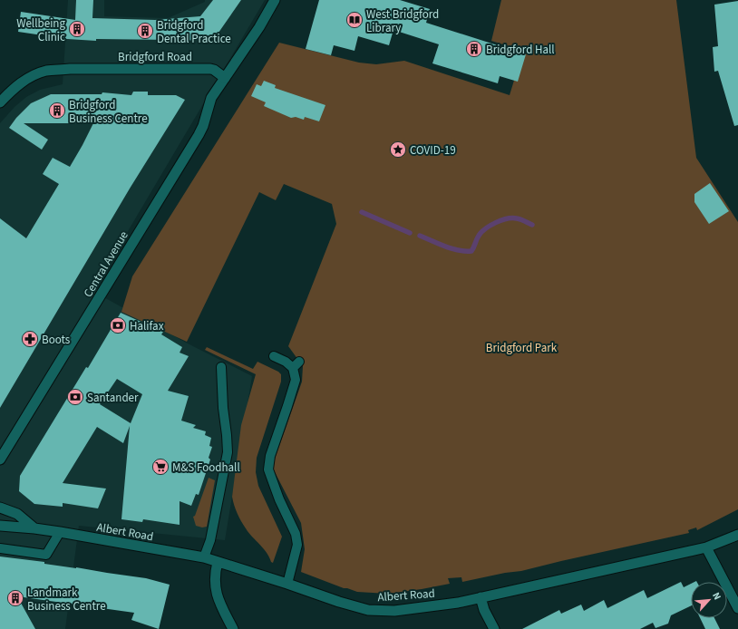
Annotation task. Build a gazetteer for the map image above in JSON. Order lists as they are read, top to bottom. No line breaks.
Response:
{"streets":{"street":["Bridgford Road","Central Avenue","Albert Road"]},"crossings":[["Bridgford Road","Central Avenue"]],"parks":["Bridgford Park"],"places":{"library":["West Bridgford Library"],"building":["Wellbeing Clinic","Bridgford Dental Practice","Bridgford Hall","Bridgford Business Centre","Landmark Business Centre"],"place":["COVID-19"],"bank":["Halifax","Santander"],"pharmacy":["Boots"],"supermarket":["M&S Foodhall"]},"north":"top right"}
